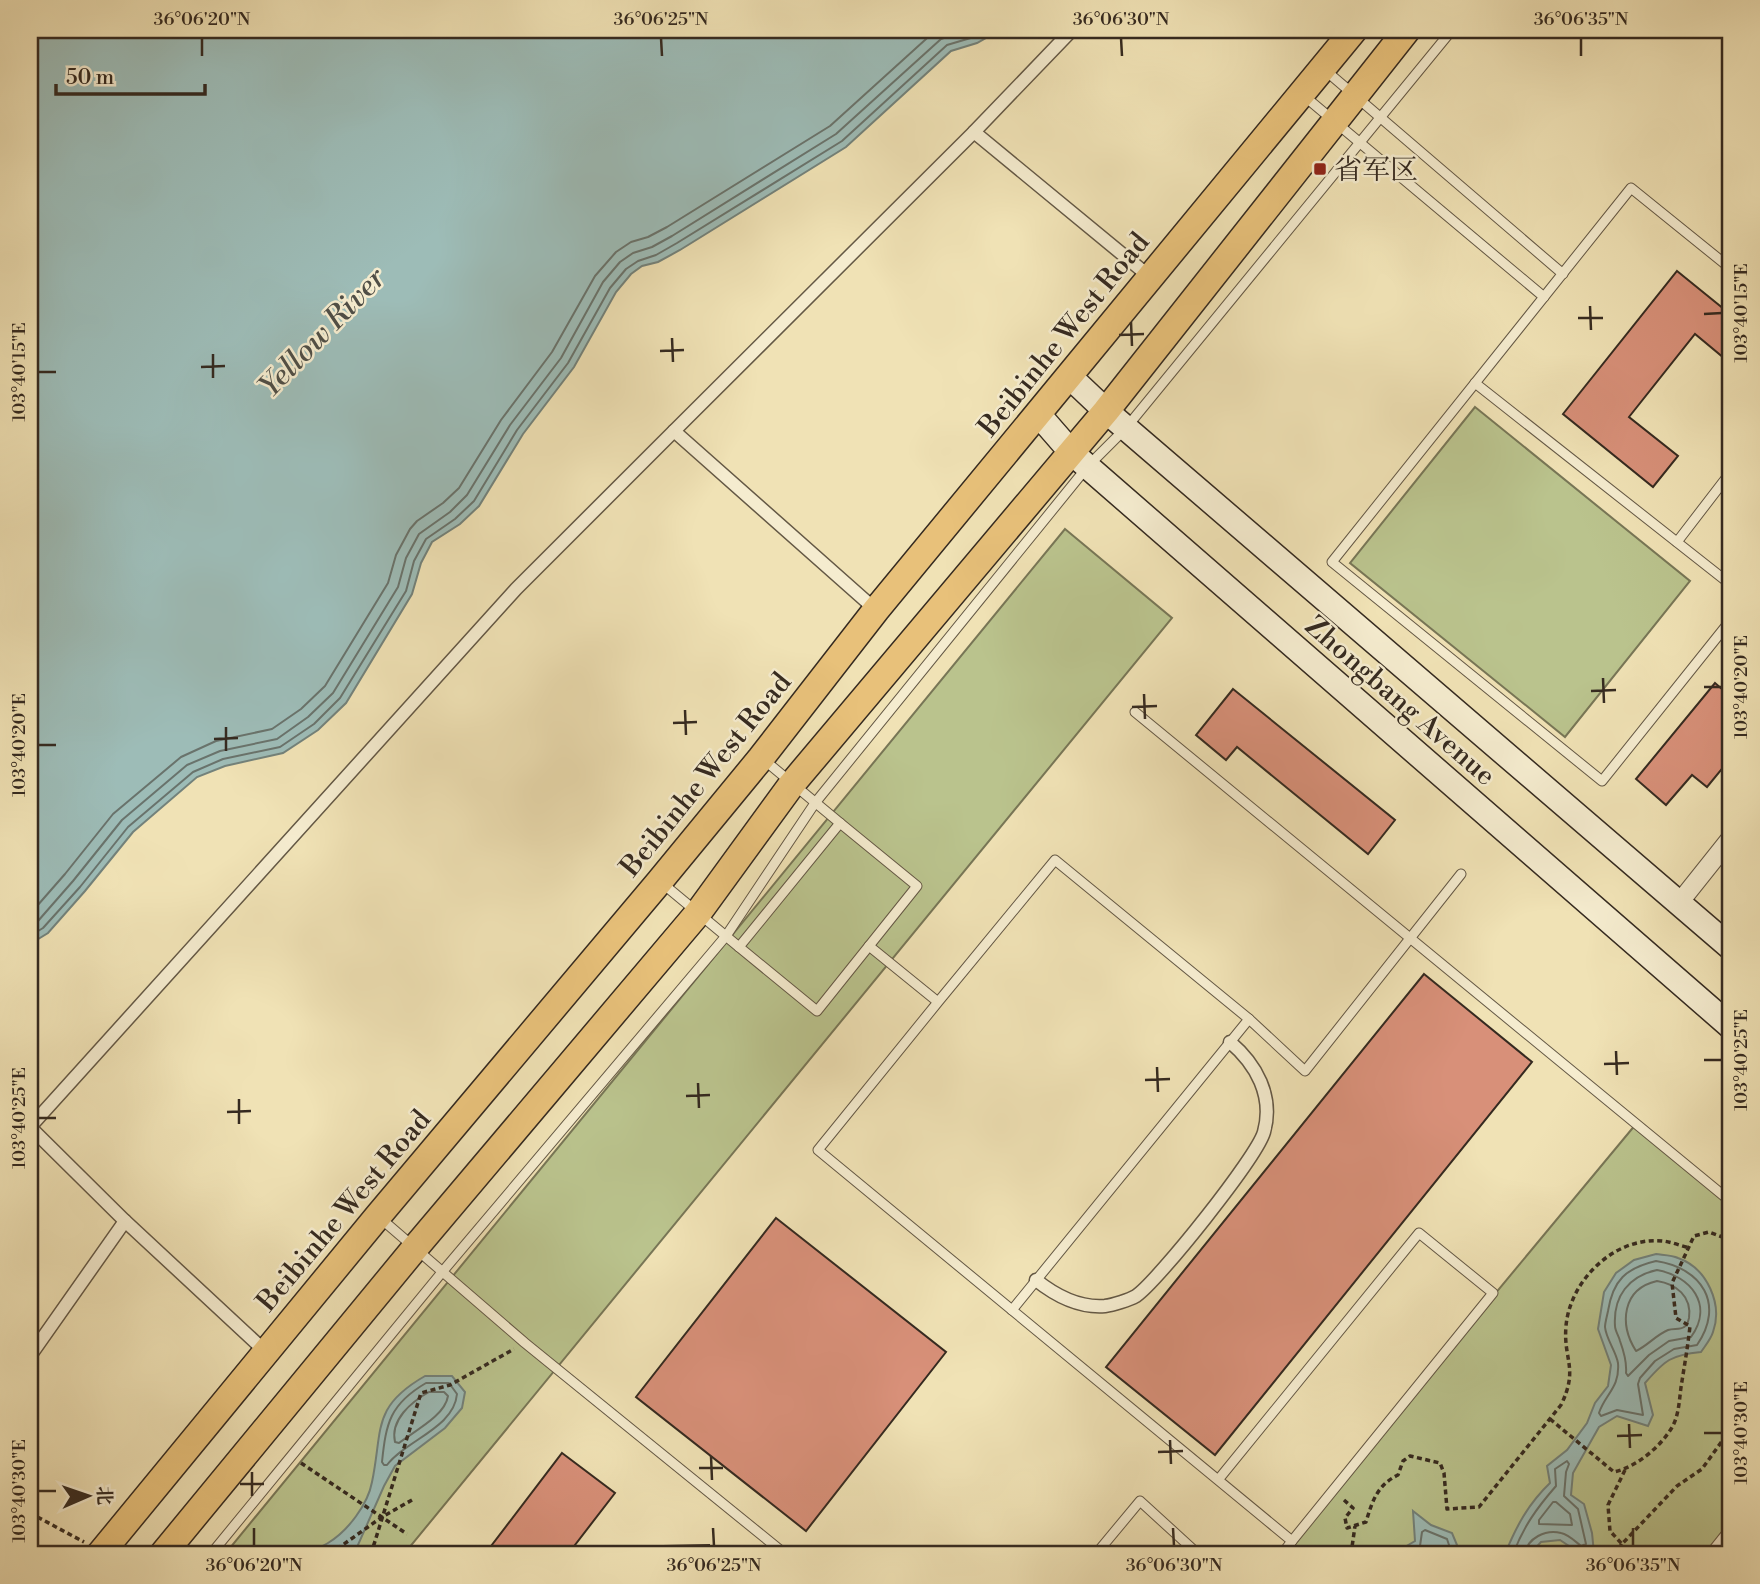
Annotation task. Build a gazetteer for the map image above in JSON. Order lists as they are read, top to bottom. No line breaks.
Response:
{"streets":{"main road":["Beibinhe West Road","Zhongbang Avenue"]},"crossings":[["Beibinhe West Road","Zhongbang Avenue"]],"water":["Yellow River"],"places":{"transit":["省军区"]},"scale_bar":"50 m","north":"right","coordinates":["36°06'20\"N","36°06'25\"N","36°06'30\"N","36°06'35\"N","103°40'15\"E","103°40'20\"E","103°40'25\"E","103°40'30\"E"]}
